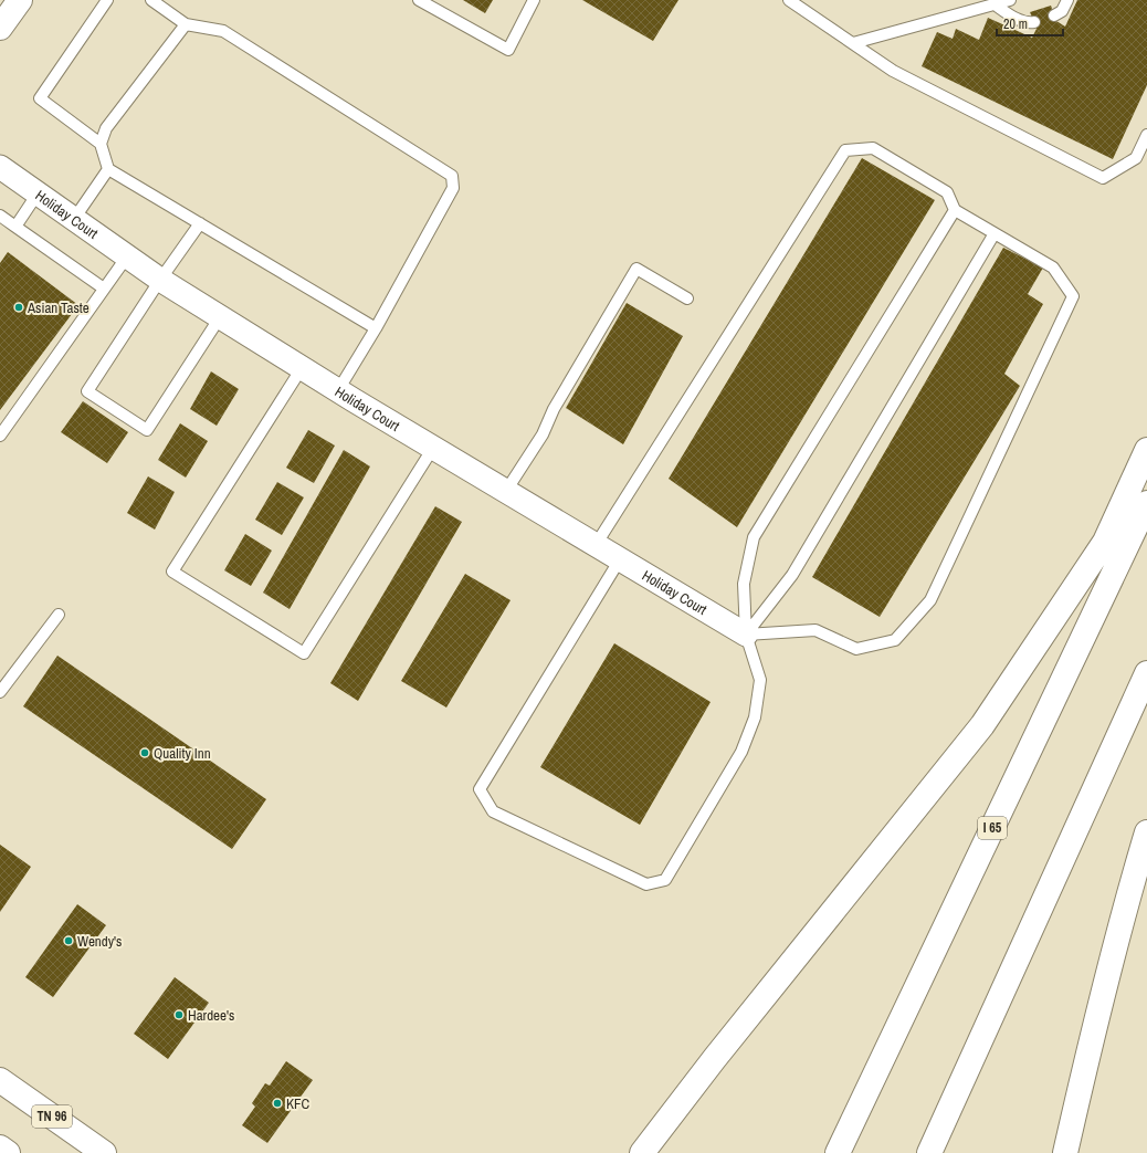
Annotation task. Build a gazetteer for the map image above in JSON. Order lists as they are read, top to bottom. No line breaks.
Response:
{"streets":{"main road":["I 65","TN 96"],"street":["Holiday Court"]},"places":["Asian Taste","Quality Inn","Wendy's","Hardee's","KFC"],"scale_bar":"20 m"}
